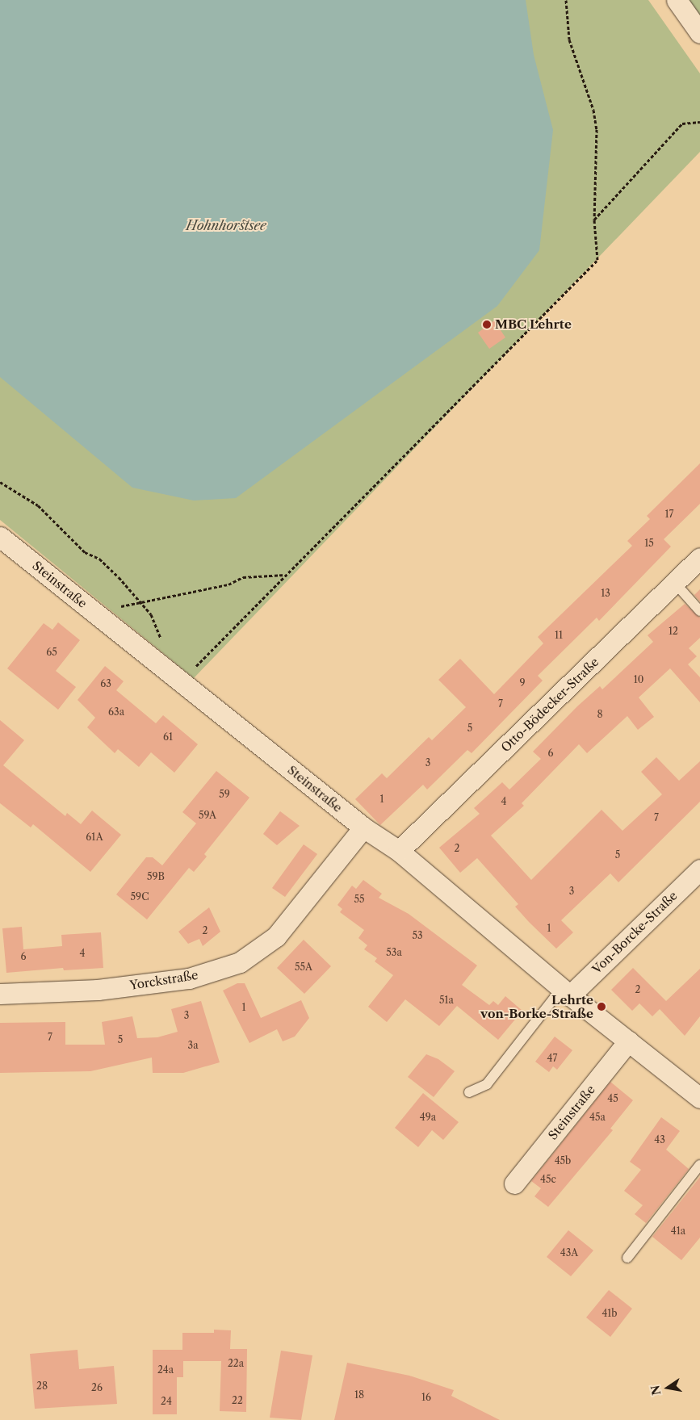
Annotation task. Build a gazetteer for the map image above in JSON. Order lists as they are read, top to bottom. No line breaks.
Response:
{"streets":{"street":["Steinstraße","Otto-Bödecker-Straße","Von-Borcke-Straße","Yorckstraße"]},"crossings":[["Steinstraße","Otto-Bödecker-Straße"],["Steinstraße","Von-Borcke-Straße"],["Steinstraße","Yorckstraße"]],"water":["Hohnhorstsee"],"places":["MBC Lehrte","Lehrte von-Borke-Straße"],"house_numbers":["17","15","13","12","11","65","10","9","63","7","63a","8","5","61","6","3","59","1","4","59A","7","61A","2","5","59B","3","59C","55","1","2","53","53a","4","6","55A","2","51a","1","3","7","5","3a","47","45","49a","45a","43","45b","45c","41a","43A","41b","22a","24a","28","26","18","16","22","24"],"north":"left"}
